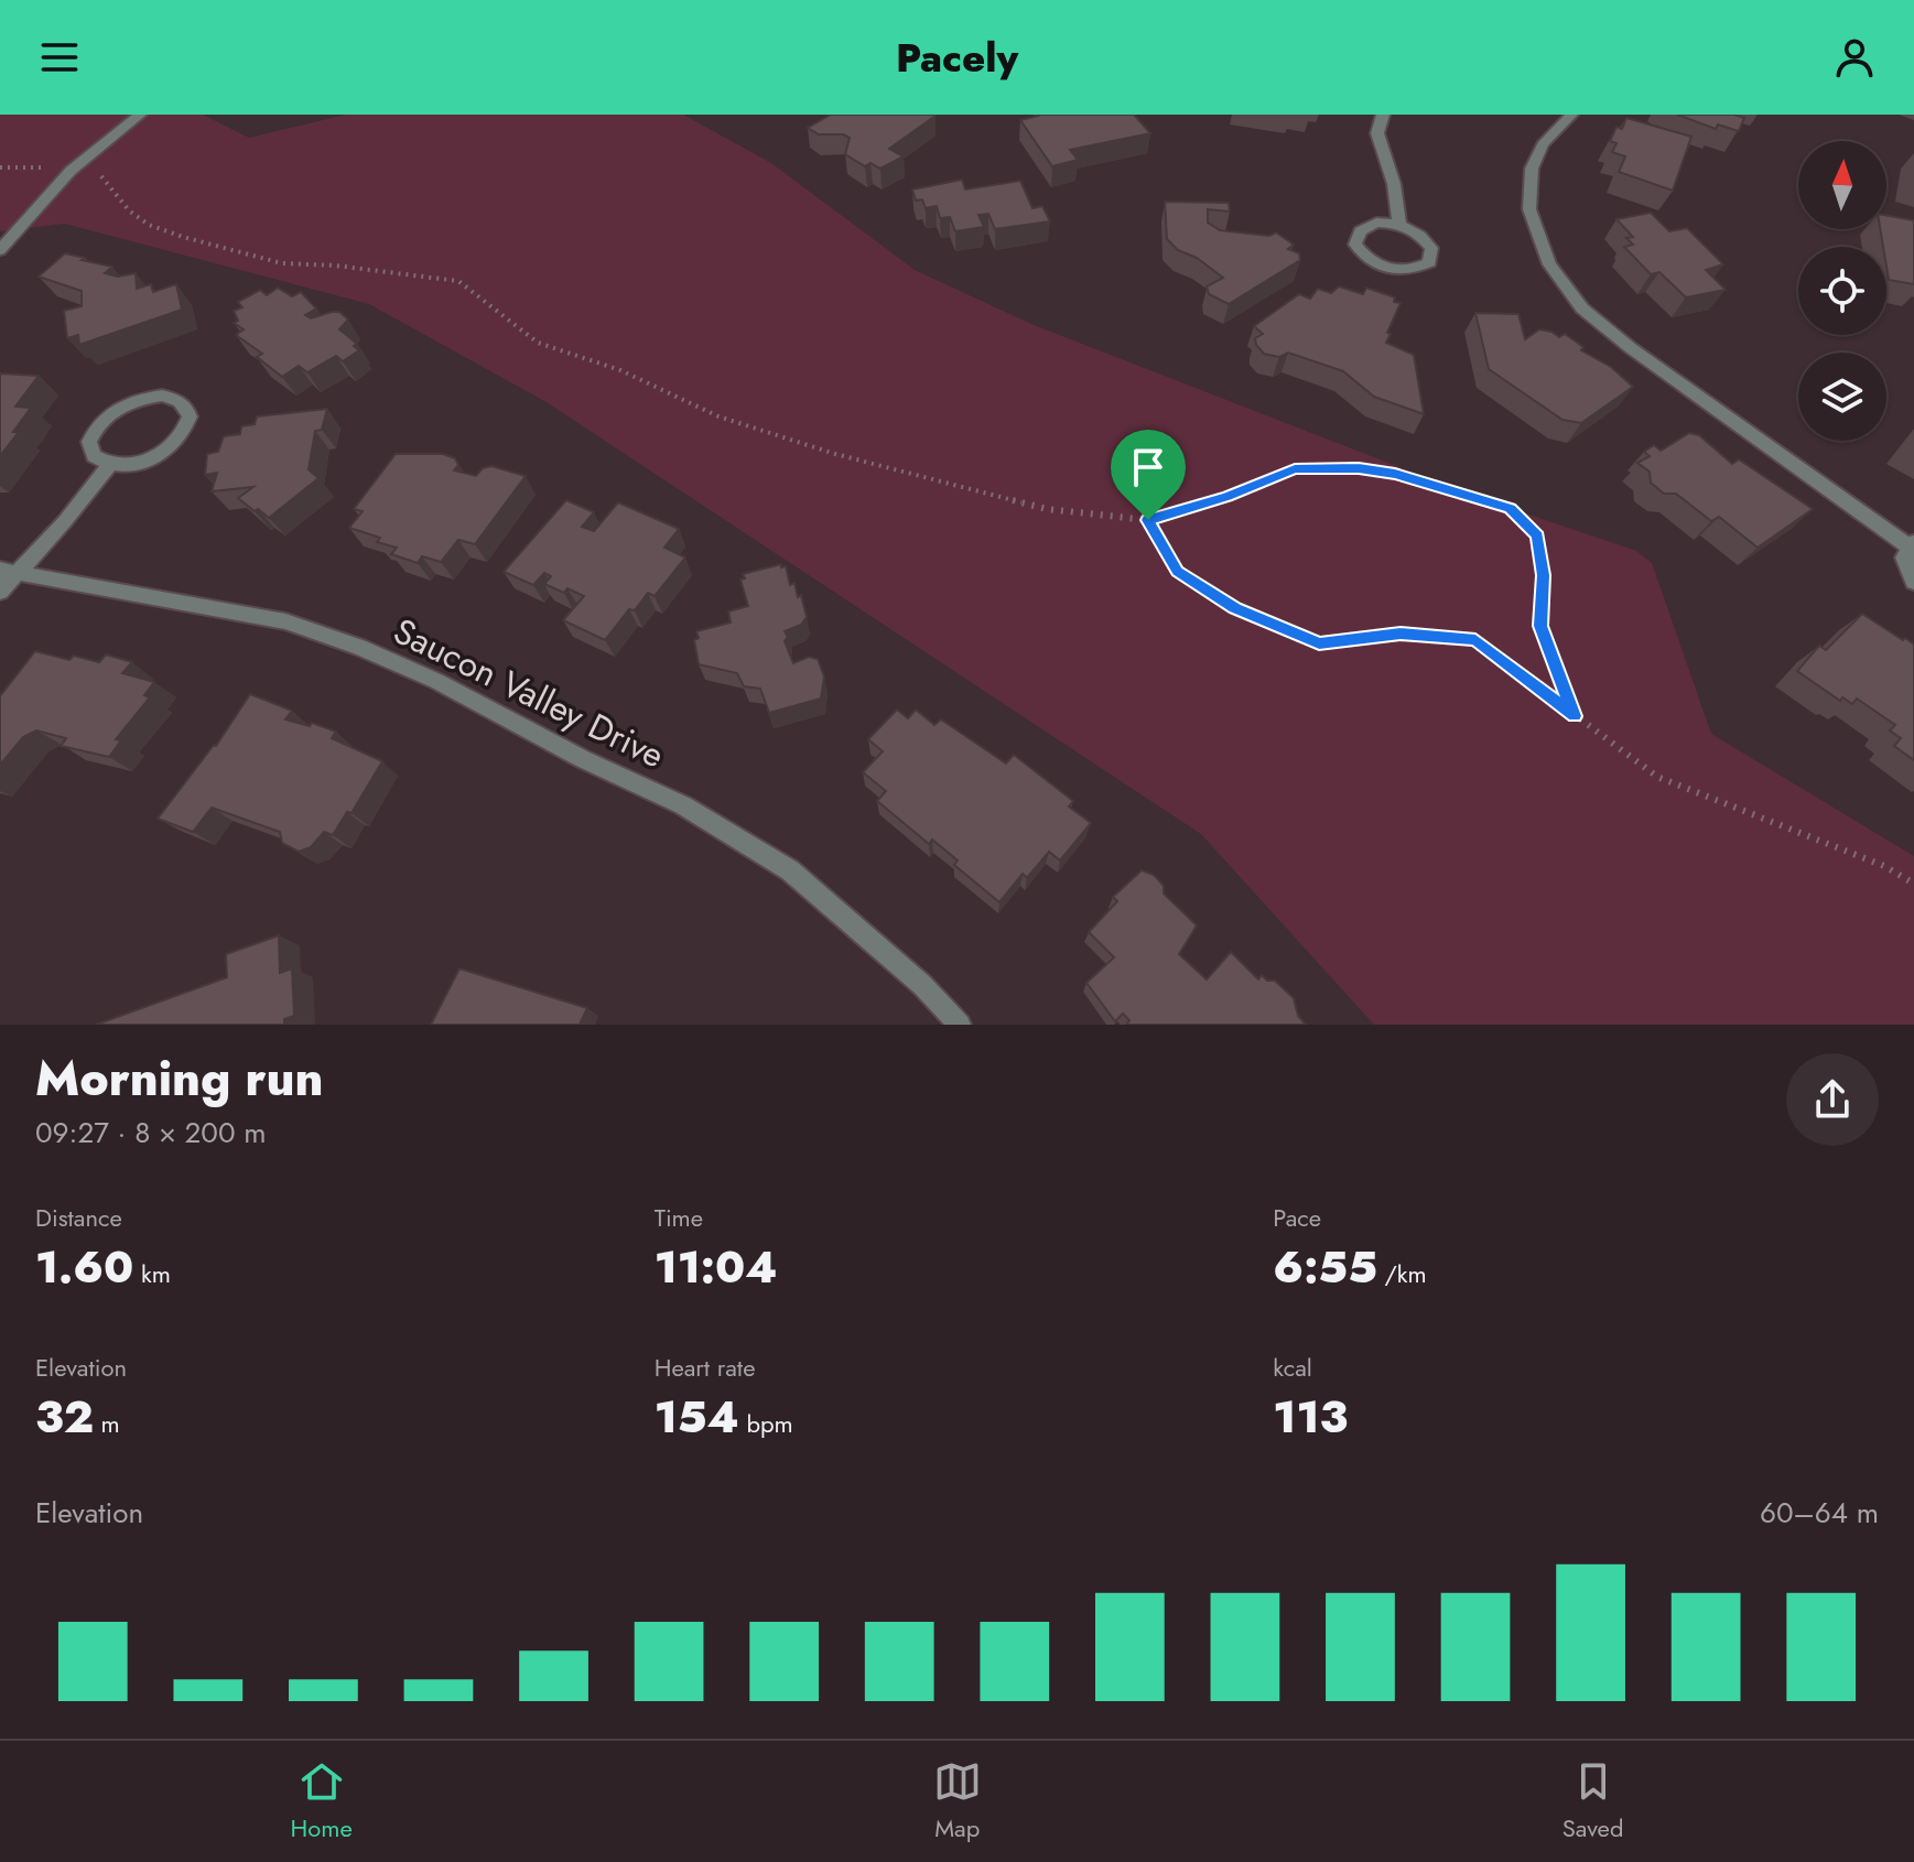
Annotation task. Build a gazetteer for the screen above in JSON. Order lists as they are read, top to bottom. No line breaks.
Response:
{"streets":{"street":["Saucon Valley Drive"]},"north":"top","page":{"header":"Pacely","heading":["Morning run","09:27 · 8 × 200 m"],"stats":[["Distance","1.60 km"],["Time","11:04"],["Pace","6:55 /km"],["Elevation","32 m"],["Heart rate","154 bpm"],["kcal","113"]],"chart":["Elevation","60–64 m"],"tabs":["Home","Map","Saved"]}}
